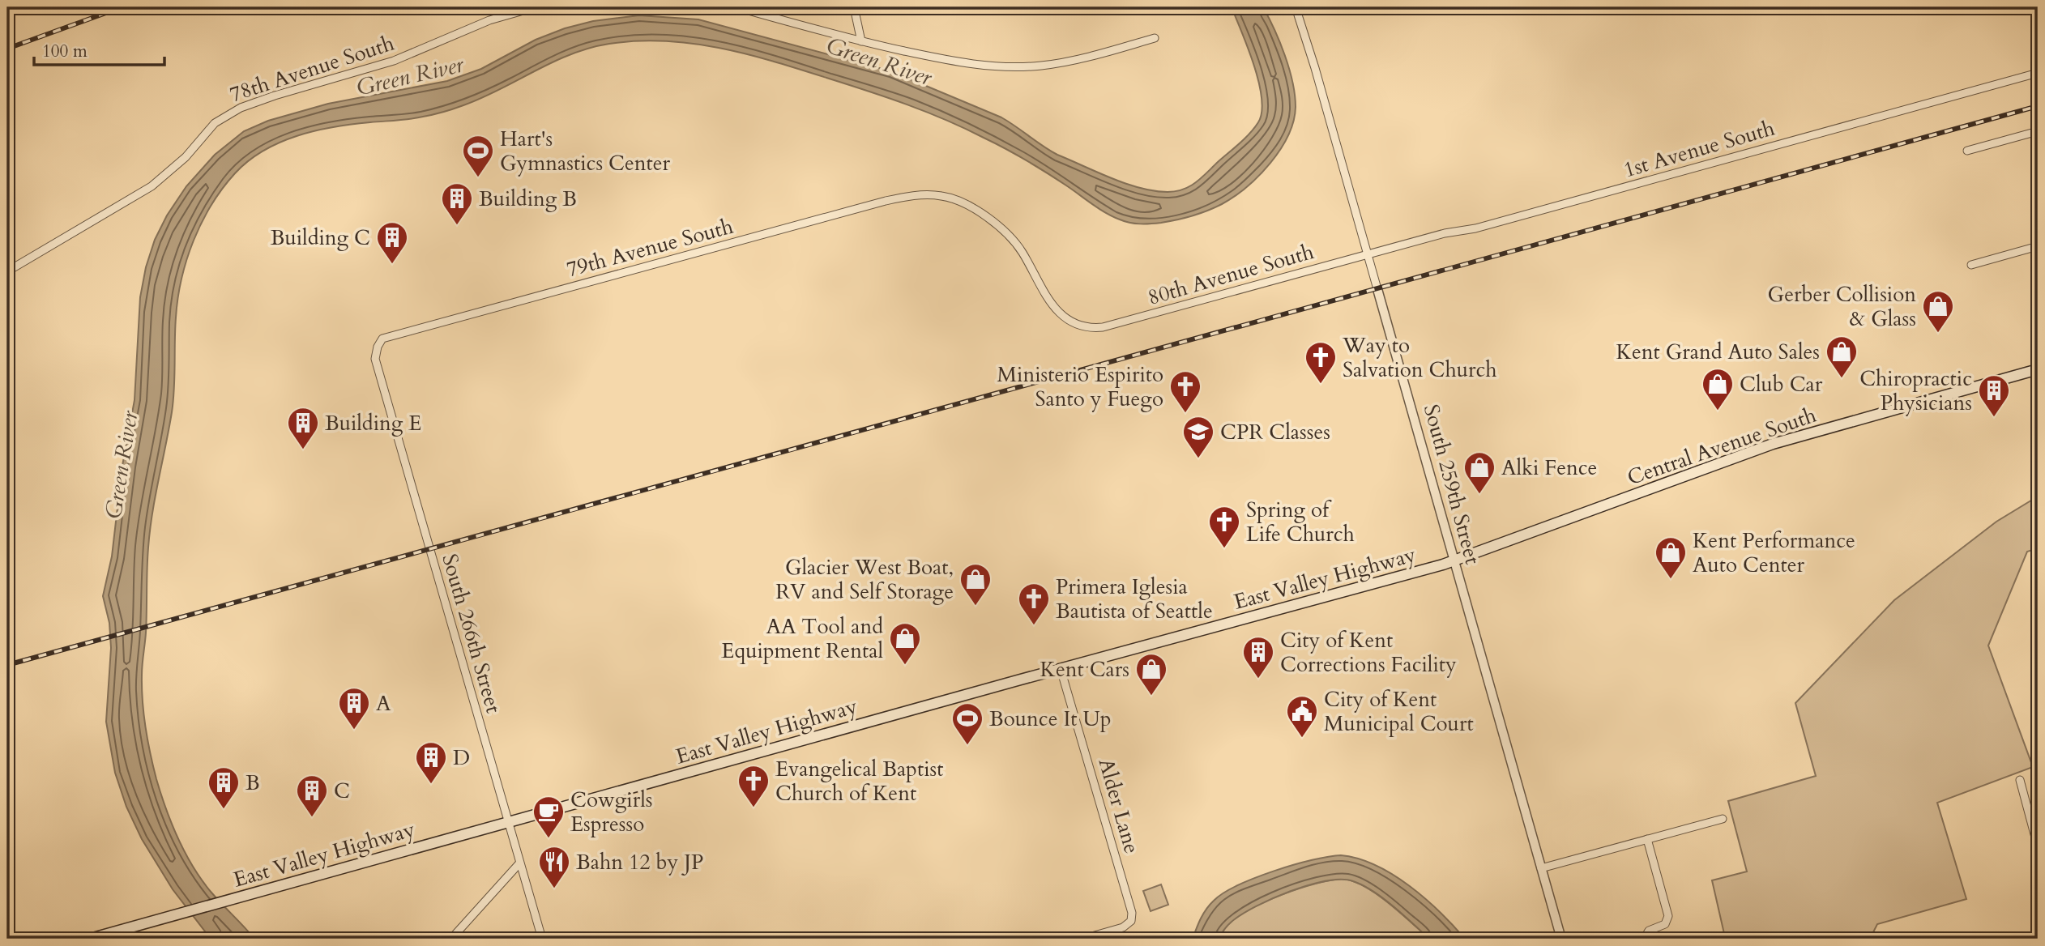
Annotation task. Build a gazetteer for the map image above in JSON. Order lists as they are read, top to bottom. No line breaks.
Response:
{"streets":{"main road":["Central Avenue South","East Valley Highway"],"street":["78th Avenue South","1st Avenue South","79th Avenue South","80th Avenue South","South 259th Street","South 266th Street","Alder Lane"]},"crossings":[["1st Avenue South","80th Avenue South"],["1st Avenue South","South 259th Street"],["79th Avenue South","80th Avenue South"],["79th Avenue South","South 266th Street"],["80th Avenue South","South 259th Street"],["Central Avenue South","South 259th Street"],["Central Avenue South","East Valley Highway"],["South 259th Street","East Valley Highway"],["East Valley Highway","South 266th Street"],["East Valley Highway","Alder Lane"]],"water":["Green River"],"places":{"sports":["Hart's Gymnastics Center","Bounce It Up"],"building":["Building B","Building C","Chiropractic Physicians","Building E","City of Kent Corrections Facility","A","D","B","C"],"shop":["Gerber Collision & Glass","Kent Grand Auto Sales","Club Car","Alki Fence","Kent Performance Auto Center","Glacier West Boat, RV and Self Storage","AA Tool and Equipment Rental","Kent Cars"],"church":["Way to Salvation Church","Ministerio Espirito Santo y Fuego","Spring of Life Church","Primera Iglesia Bautista of Seattle","Evangelical Baptist Church of Kent"],"school or university":["CPR Classes"],"public building":["City of Kent Municipal Court"],"cafe":["Cowgirls Espresso"],"restaurant":["Bahn 12 by JP"]},"scale_bar":"100 m"}
